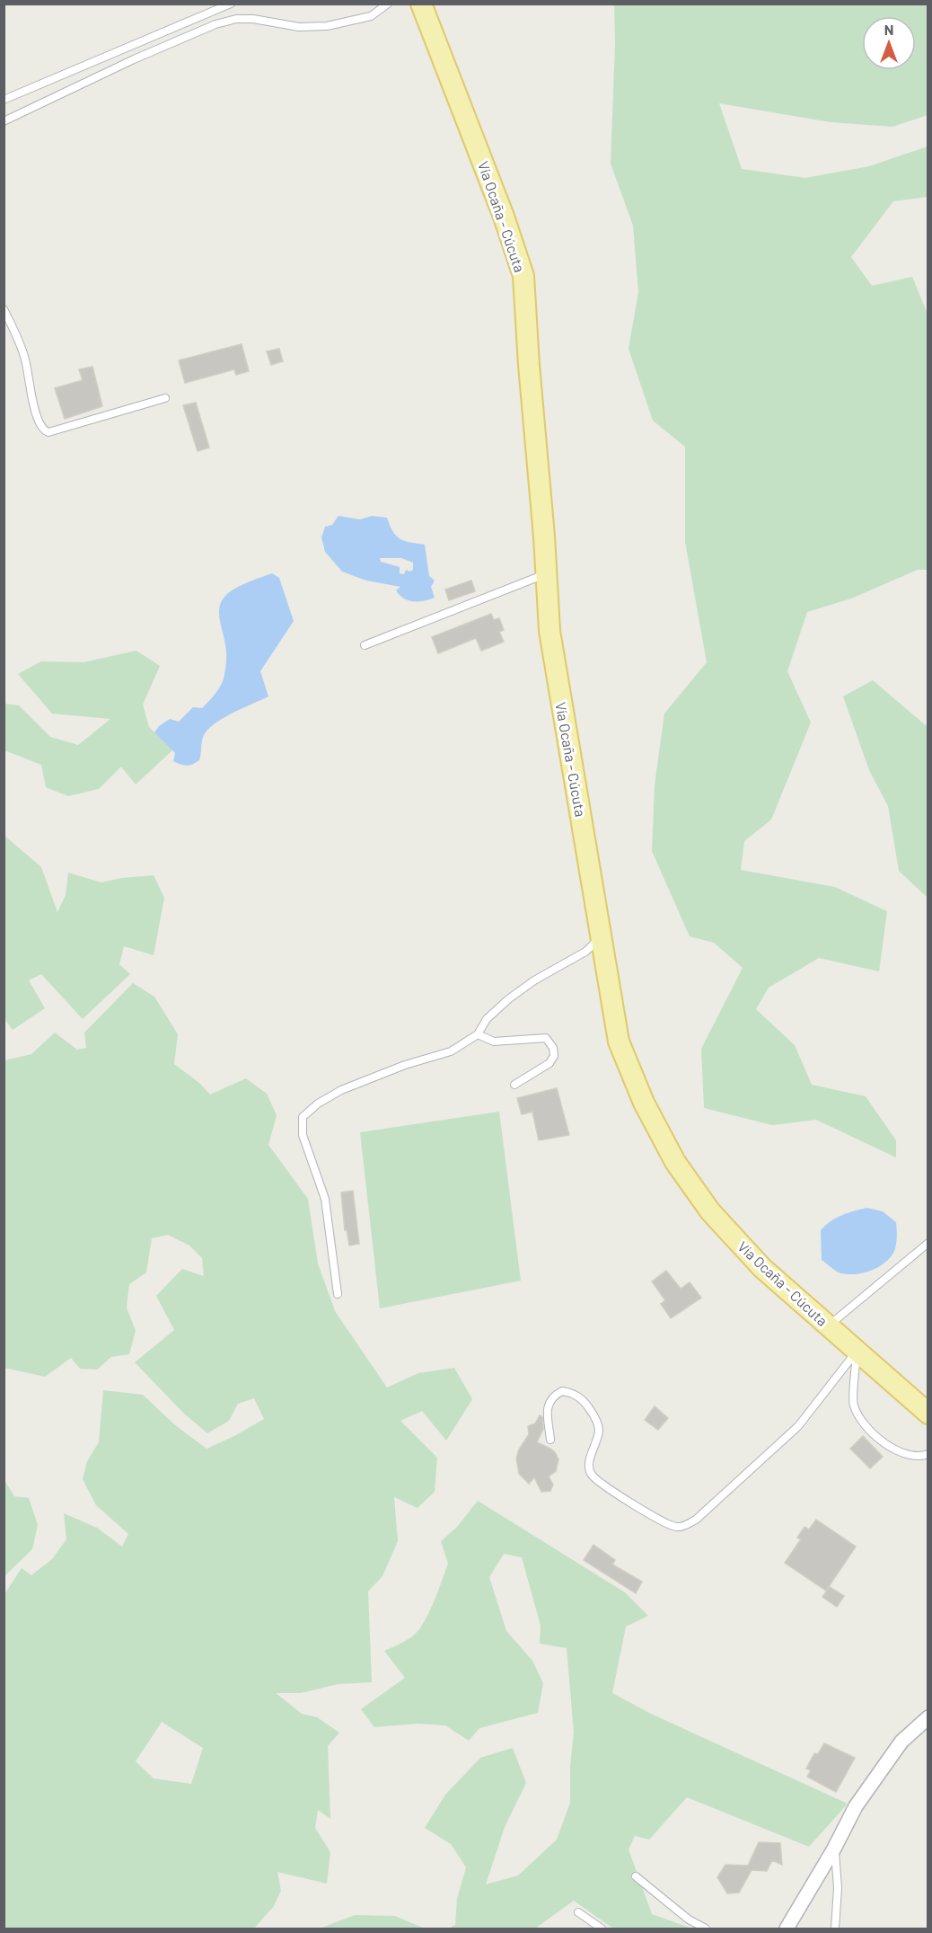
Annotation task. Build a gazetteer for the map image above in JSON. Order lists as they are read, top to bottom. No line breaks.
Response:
{"streets":{"main road":["Vía Ocaña - Cúcuta"]},"north":"top"}
